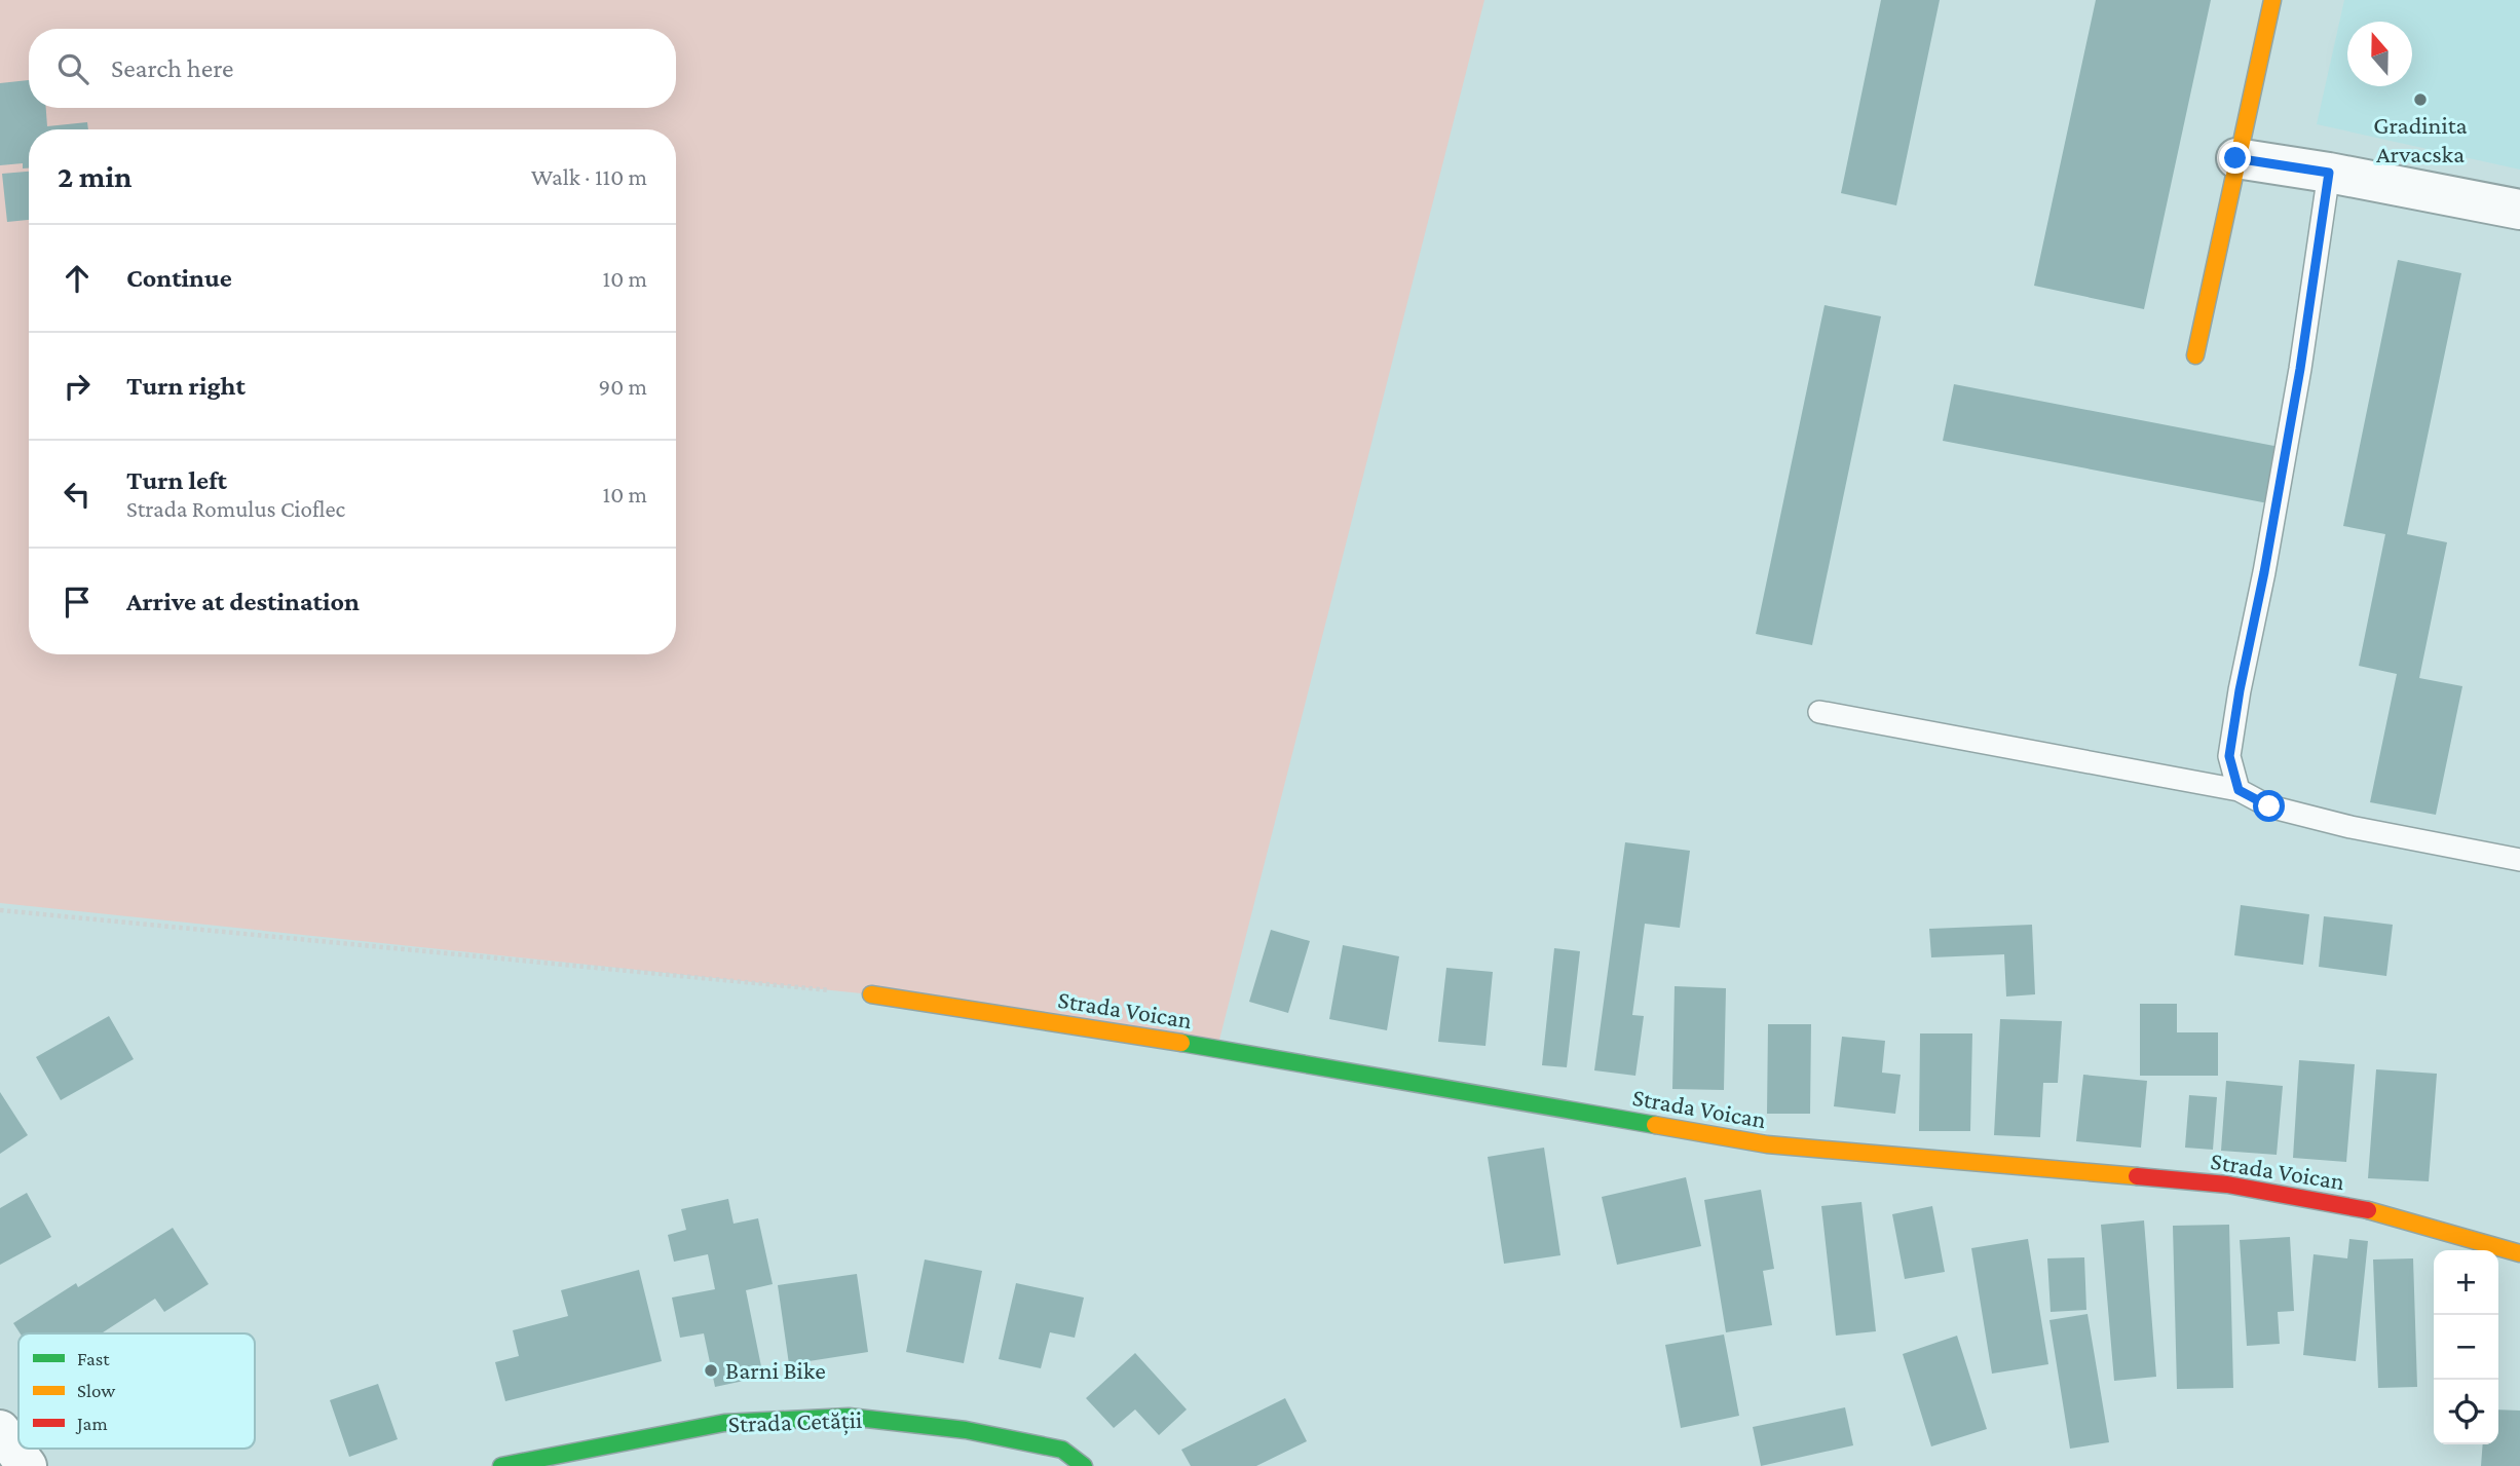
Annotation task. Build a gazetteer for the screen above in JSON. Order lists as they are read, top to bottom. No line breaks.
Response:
{"streets":{"street":["Strada Voican","Strada Cetății"]},"places":["Gradinita Arvacska","Barni Bike"],"legend":["Fast","Slow","Jam"],"north":"top","page":{"search":"Search here","heading":["2 min","Walk · 110 m"],"list":[["Continue","10 m"],["Turn right","90 m"],["Turn left","Strada Romulus Cioflec","10 m"],"Arrive at destination"],"map_buttons":["+","−"]}}
